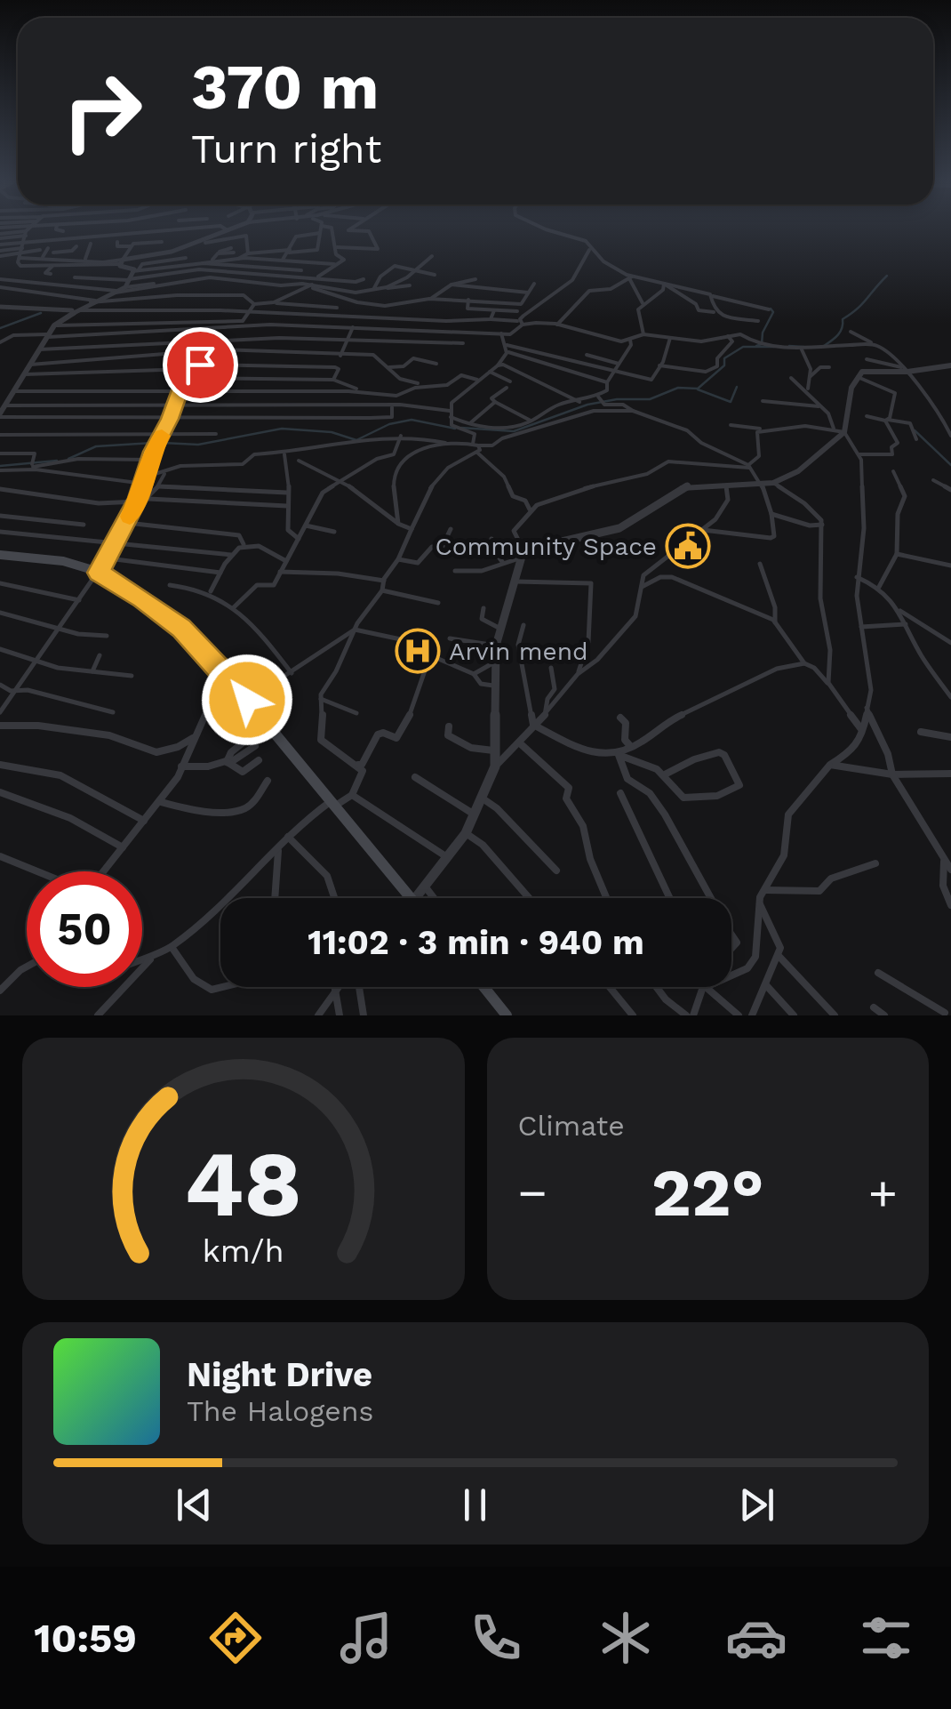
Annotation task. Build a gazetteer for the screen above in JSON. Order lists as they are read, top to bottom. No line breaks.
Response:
{"places":{"public building":["Community Space"],"hospital":["Arvin mend"]},"page":{"turn":["370 m","Turn right"],"limit":"50","trip":"11:02 · 3 min · 940 m","tile":"Climate","heat":["−","22°","+"],"song":["Night Drive","The Halogens"],"tabs":"10:59","gauge":["48","km/h"]}}
